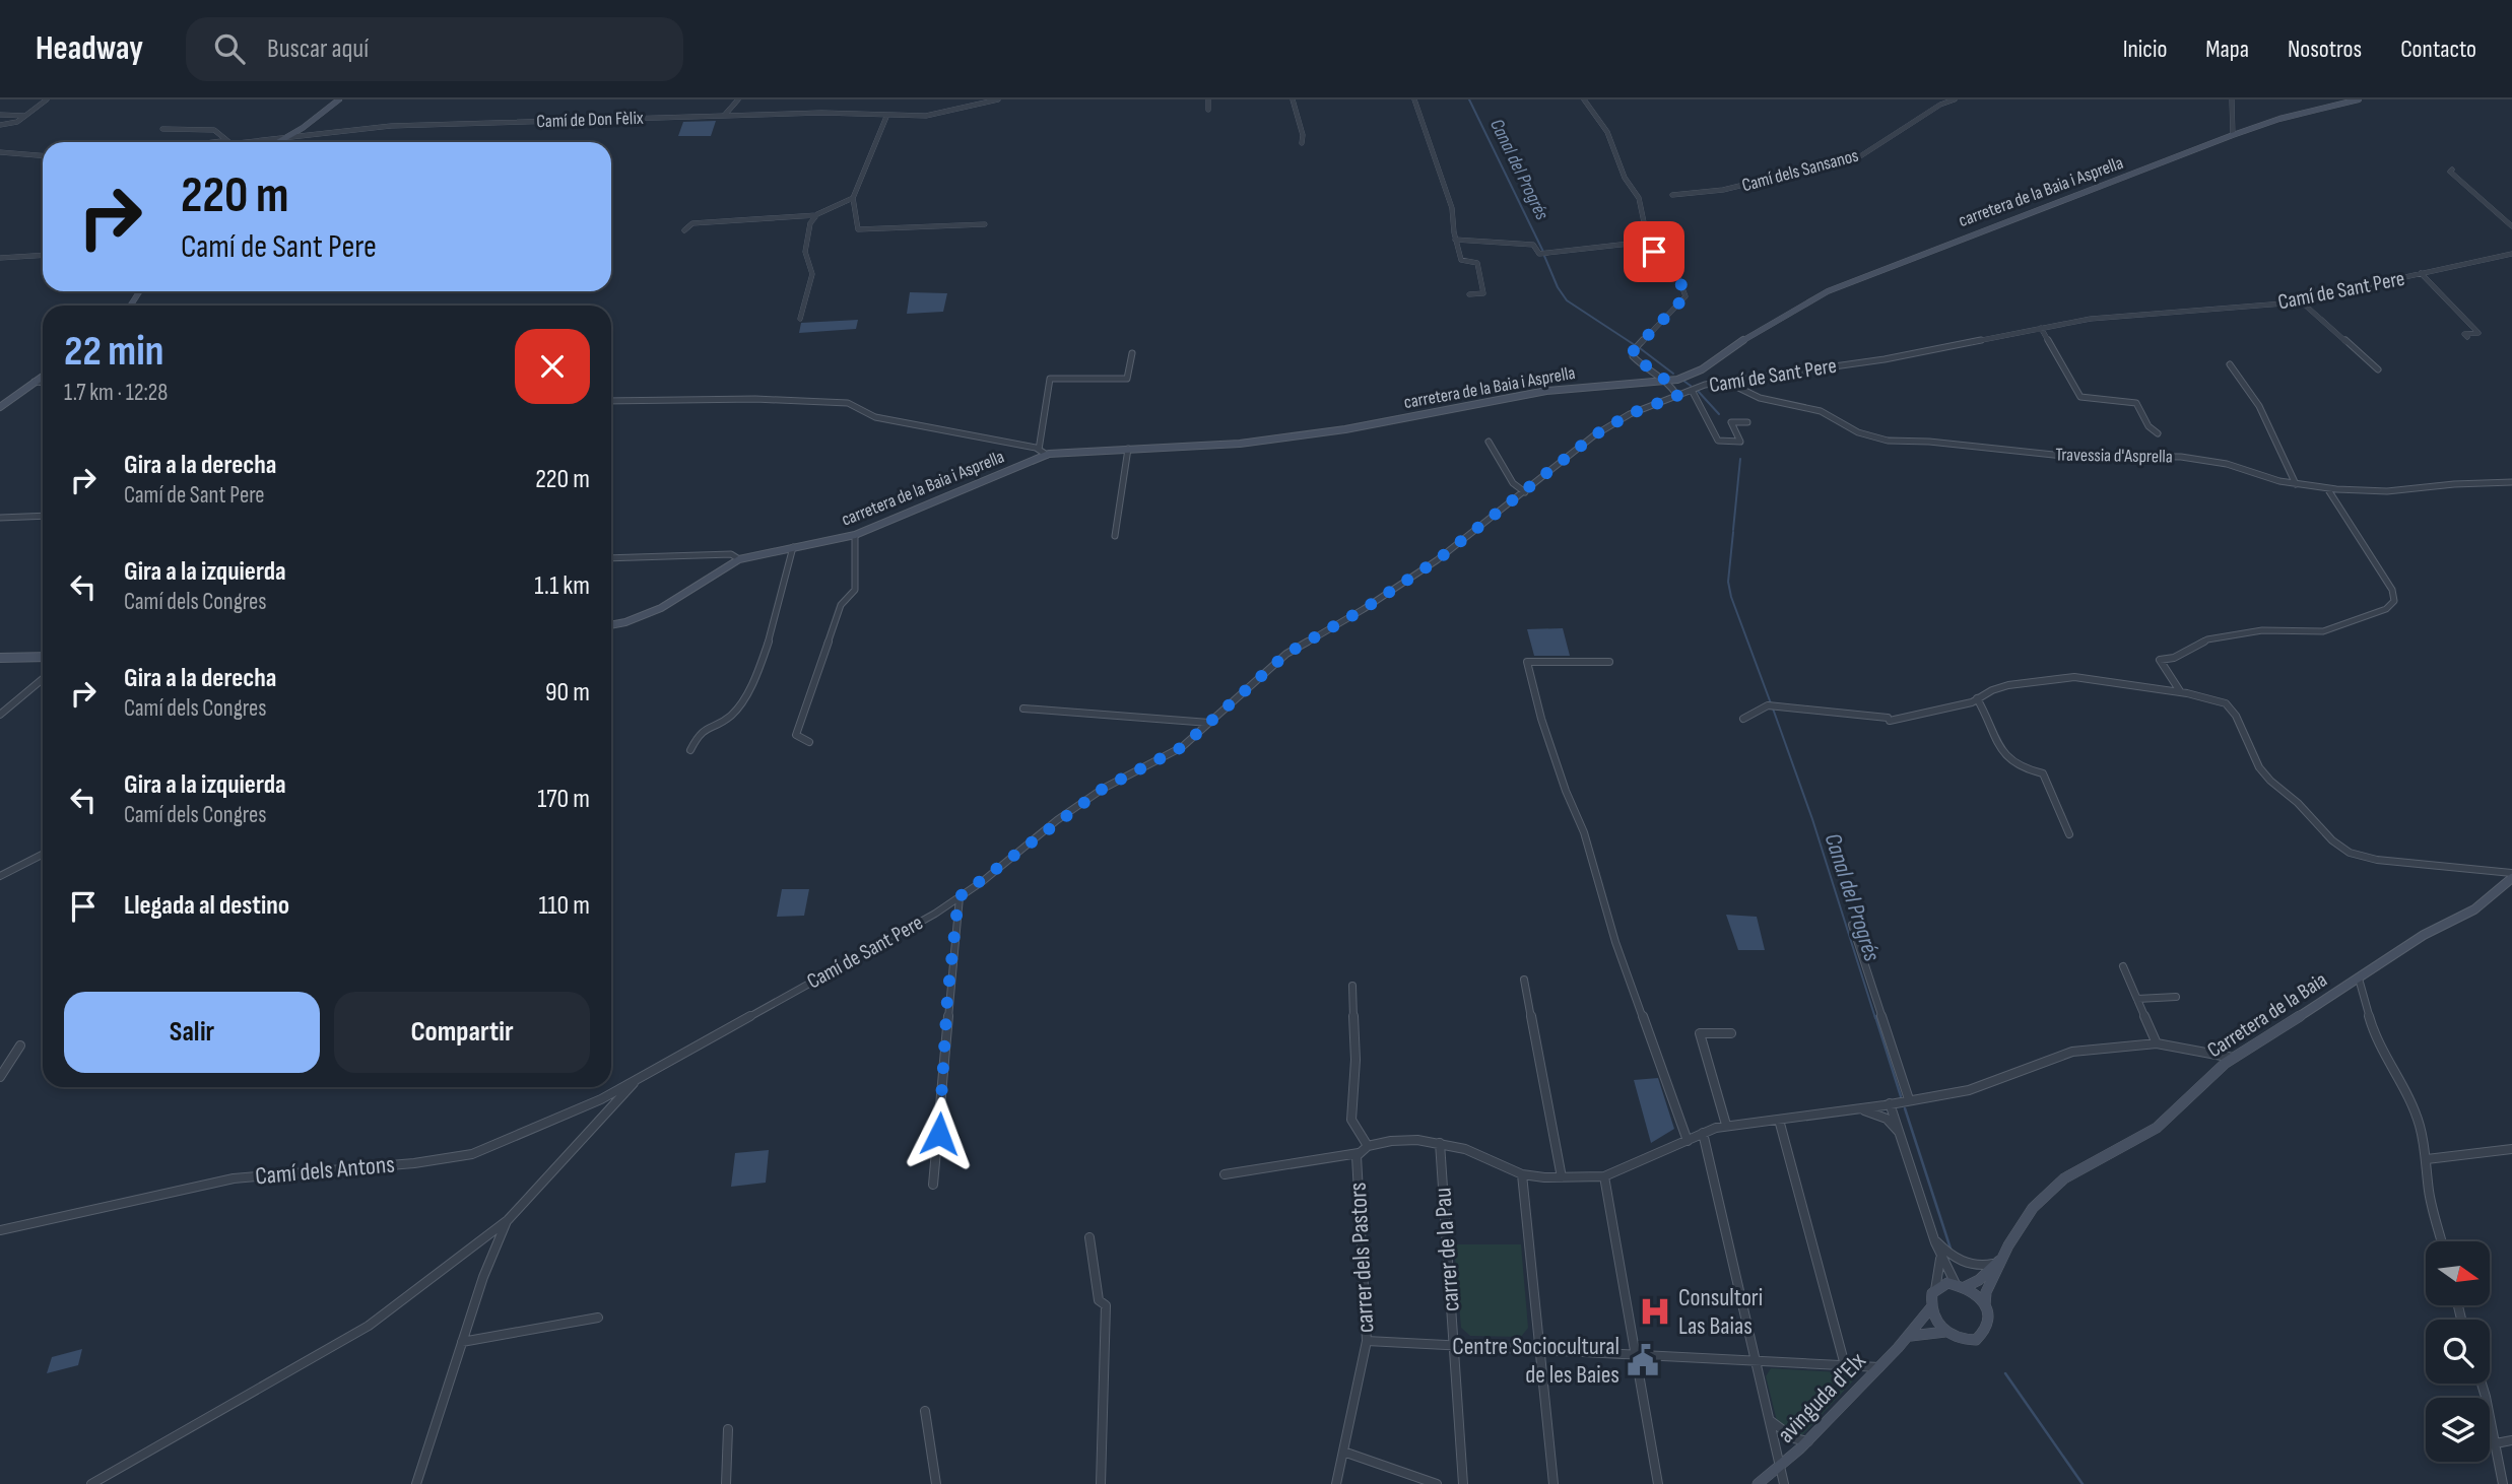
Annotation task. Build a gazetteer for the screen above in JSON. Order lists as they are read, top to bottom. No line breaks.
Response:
{"streets":{"main road":["carretera de la Baia i Asprella","Carretera de la Baia","avinguda d'Elx"],"street":["Camí de Don Fèlix","Camí dels Sansanos","Camí de Sant Pere","Travessia d'Asprella","Camí dels Antons","carrer de la Pau","carrer dels Pastors"]},"crossings":[["Camí de Sant Pere","Travessia d'Asprella"],["Camí de Sant Pere","Camí dels Antons"],["Carretera de la Baia","avinguda d'Elx"]],"water":["Canal del Progrés"],"places":{"hospital":["Consultori Las Baias"],"public building":["Centre Sociocultural de les Baies"]},"north":"right","page":{"header":"Headway","search":"Buscar aquí","nav":["Inicio","Mapa","Nosotros","Contacto"],"turn":["220 m","Camí de Sant Pere"],"heading":["22 min","1.7 km · 12:28"],"list":[{"name":"Gira a la derecha","note":"Camí de Sant Pere","value":"220 m"},{"name":"Gira a la izquierda","note":"Camí dels Congres","value":"1.1 km"},{"name":"Gira a la derecha","note":"Camí dels Congres","value":"90 m"},{"name":"Gira a la izquierda","note":"Camí dels Congres","value":"170 m"},{"name":"Llegada al destino","value":"110 m"}],"buttons":["Salir","Compartir"]}}
